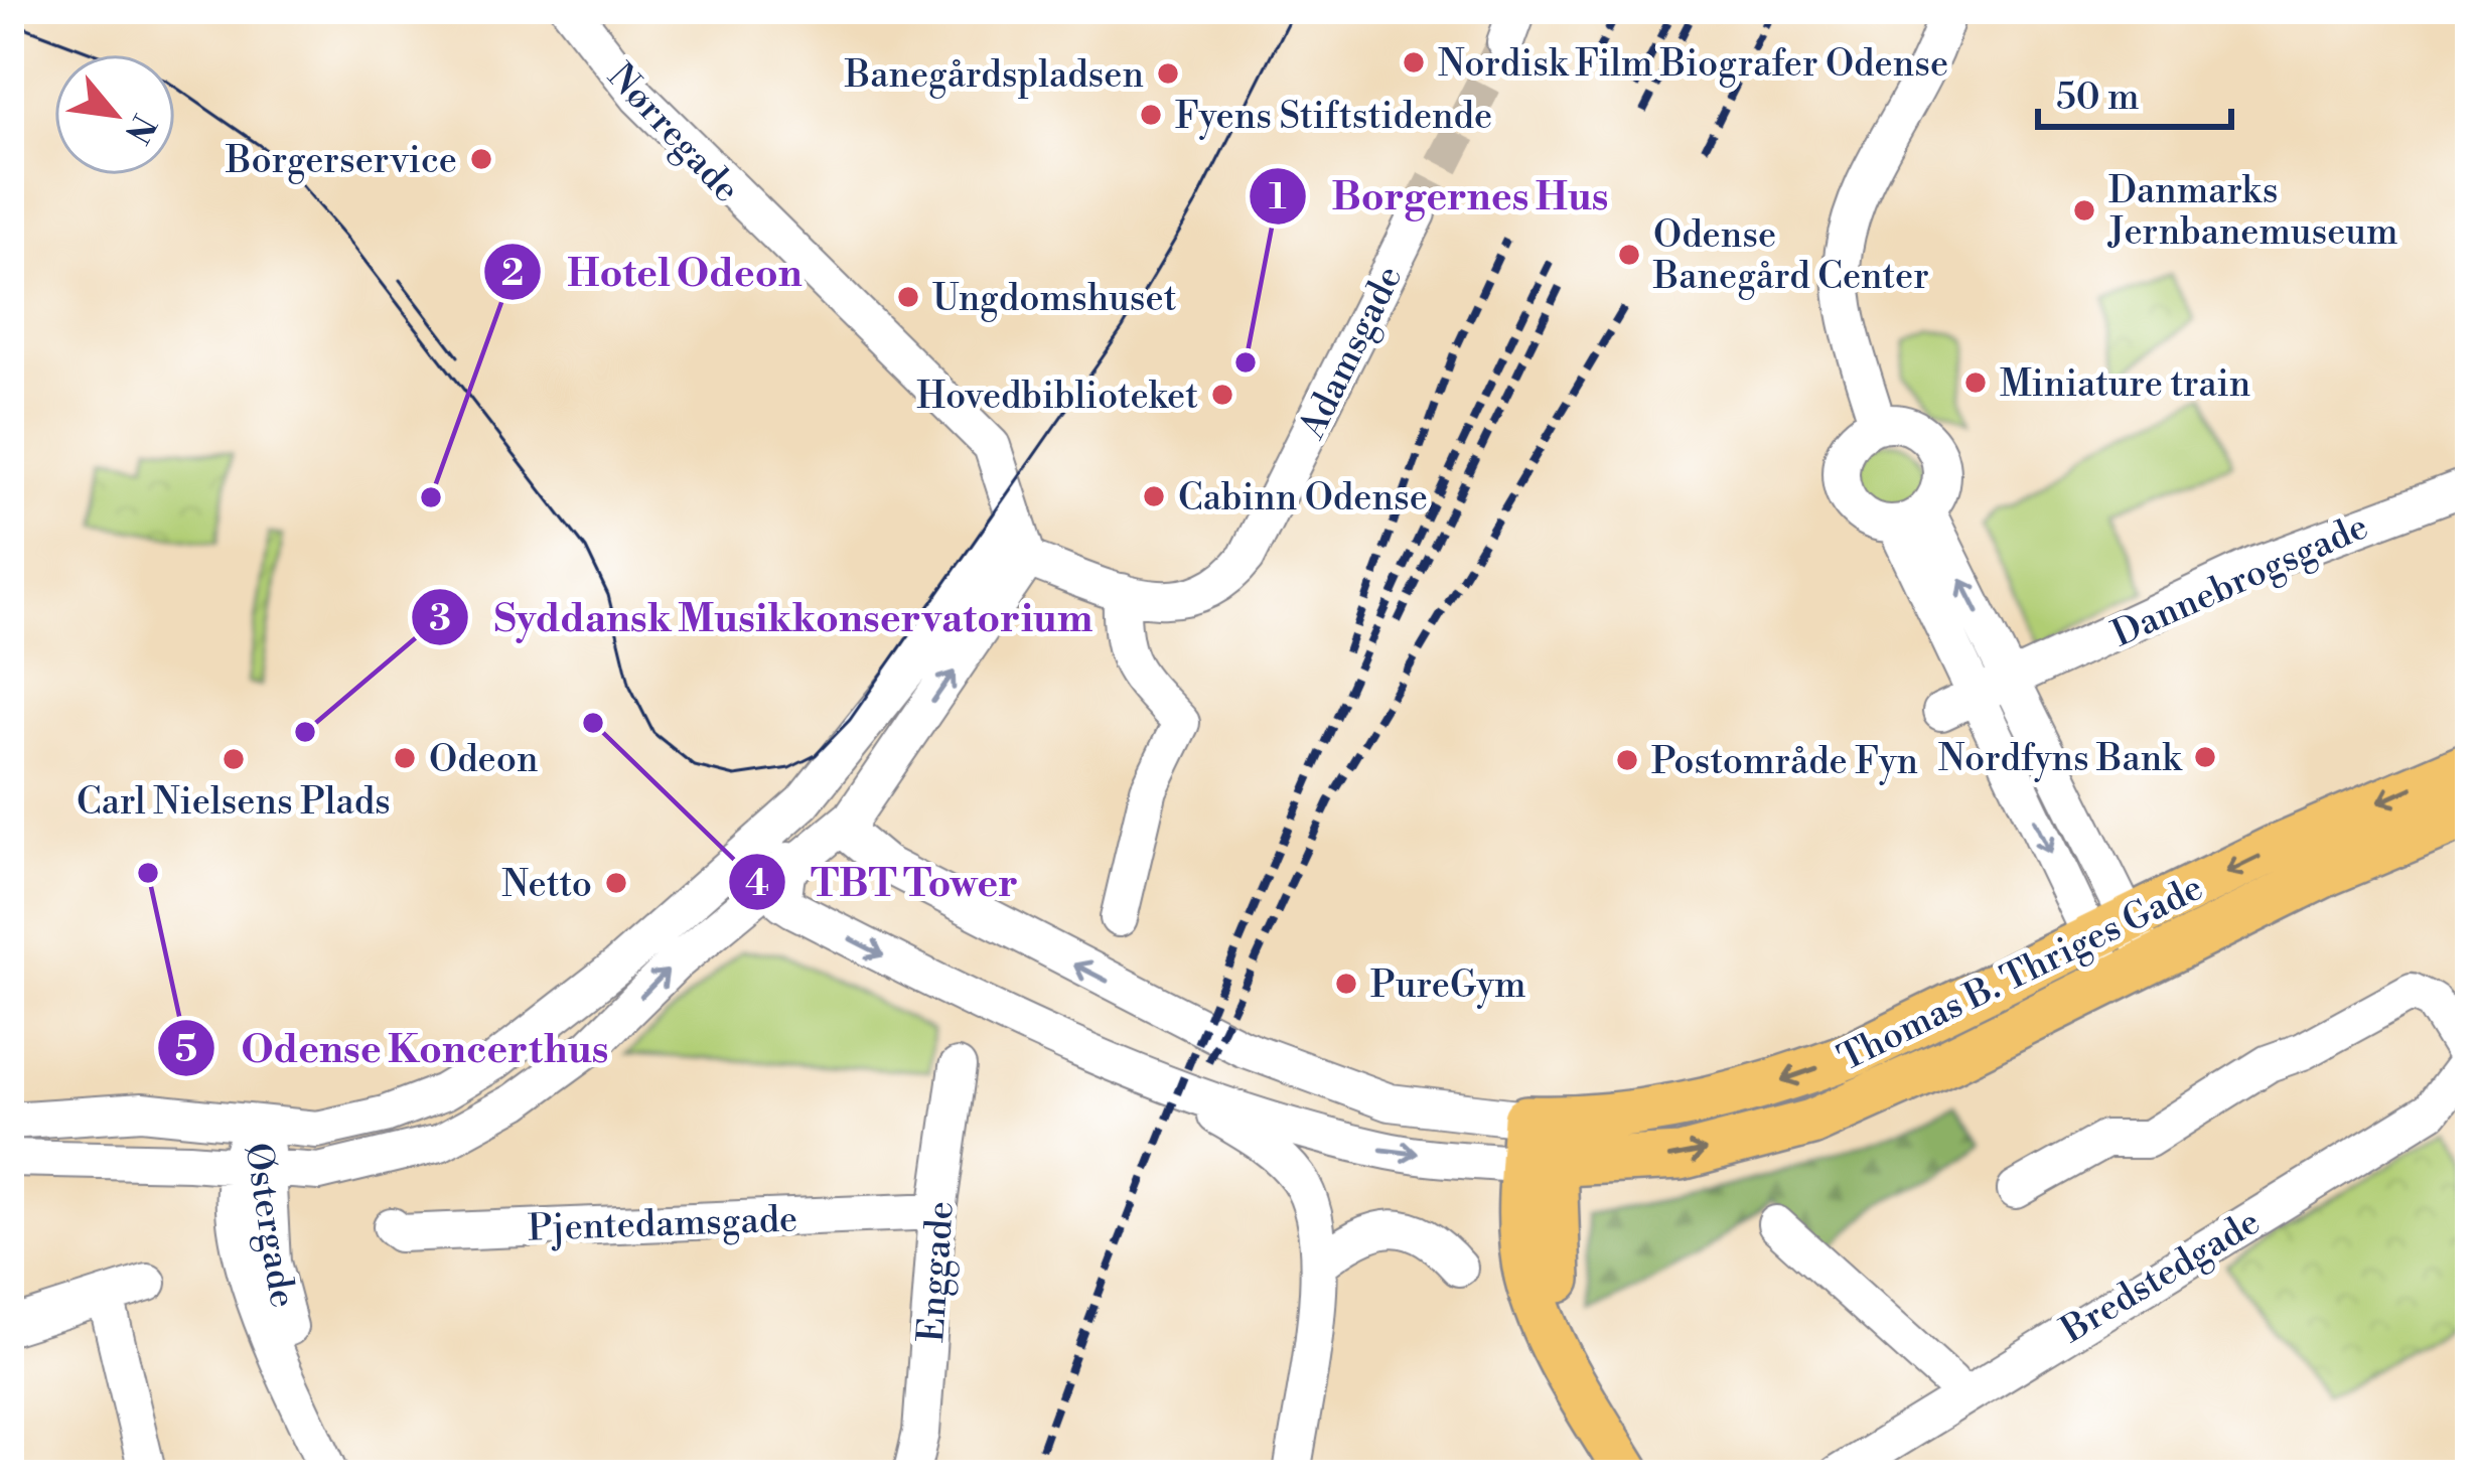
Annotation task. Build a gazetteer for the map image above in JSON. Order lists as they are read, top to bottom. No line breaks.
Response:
{"streets":{"main road":["Thomas B. Thriges Gade"],"street":["Nørregade","Adamsgade","Dannebrogsgade","Pjentedamsgade","Østergade","Enggade","Bredstedgade"]},"crossings":[["Pjentedamsgade","Enggade"]],"places":["Nordisk Film Biografer Odense","Banegårdspladsen","Fyens Stiftstidende","Borgerservice","Danmarks Jernbanemuseum","Odense Banegård Center","Ungdomshuset","Borgernes Hus","Miniature train","Hovedbiblioteket","Cabinn Odense","Hotel Odeon","TBT Tower","Syddansk Musikkonservatorium","Nordfyns Bank","Odeon","Carl Nielsens Plads","Postområde Fyn","Odense Koncerthus","Netto","PureGym"],"scale_bar":"50 m","north":"bottom right"}
